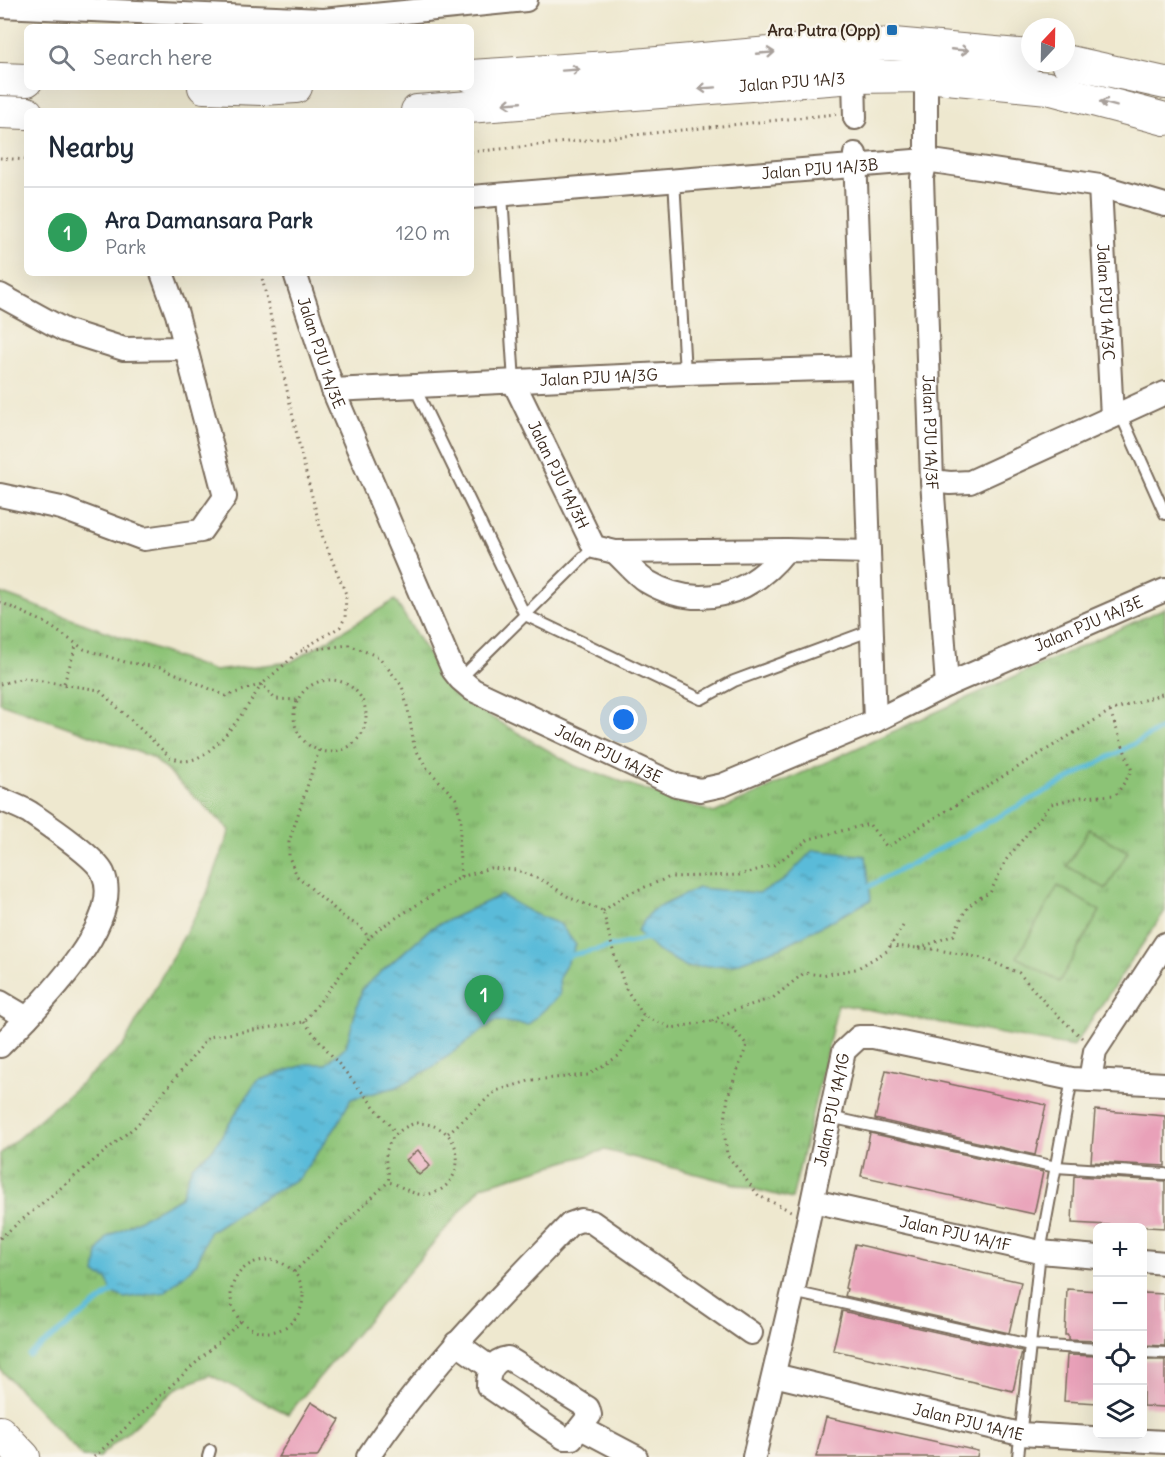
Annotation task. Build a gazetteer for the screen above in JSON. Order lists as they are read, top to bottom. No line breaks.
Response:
{"streets":{"street":["Jalan PJU 1A/3","Jalan PJU 1A/3B","Jalan PJU 1A/3C","Jalan PJU 1A/3E","Jalan PJU 1A/3G","Jalan PJU 1A/3F","Jalan PJU 1A/3H","Jalan PJU 1A/1G","Jalan PJU 1A/1F","Jalan PJU 1A/1E"]},"crossings":[["Jalan PJU 1A/3","Jalan PJU 1A/3F"],["Jalan PJU 1A/3B","Jalan PJU 1A/3C"],["Jalan PJU 1A/3B","Jalan PJU 1A/3F"],["Jalan PJU 1A/3E","Jalan PJU 1A/3G"],["Jalan PJU 1A/3E","Jalan PJU 1A/3F"],["Jalan PJU 1A/3G","Jalan PJU 1A/3H"],["Jalan PJU 1A/1G","Jalan PJU 1A/1F"],["Jalan PJU 1A/1G","Jalan PJU 1A/1E"]],"places":{"transit":["Ara Putra (Opp)"]},"north":"top","page":{"search":"Search here","heading":"Nearby","list":[{"mark":"1","name":"Ara Damansara Park","note":"Park","value":"120 m"}],"pins":"1","map_buttons":["+","−"]}}
